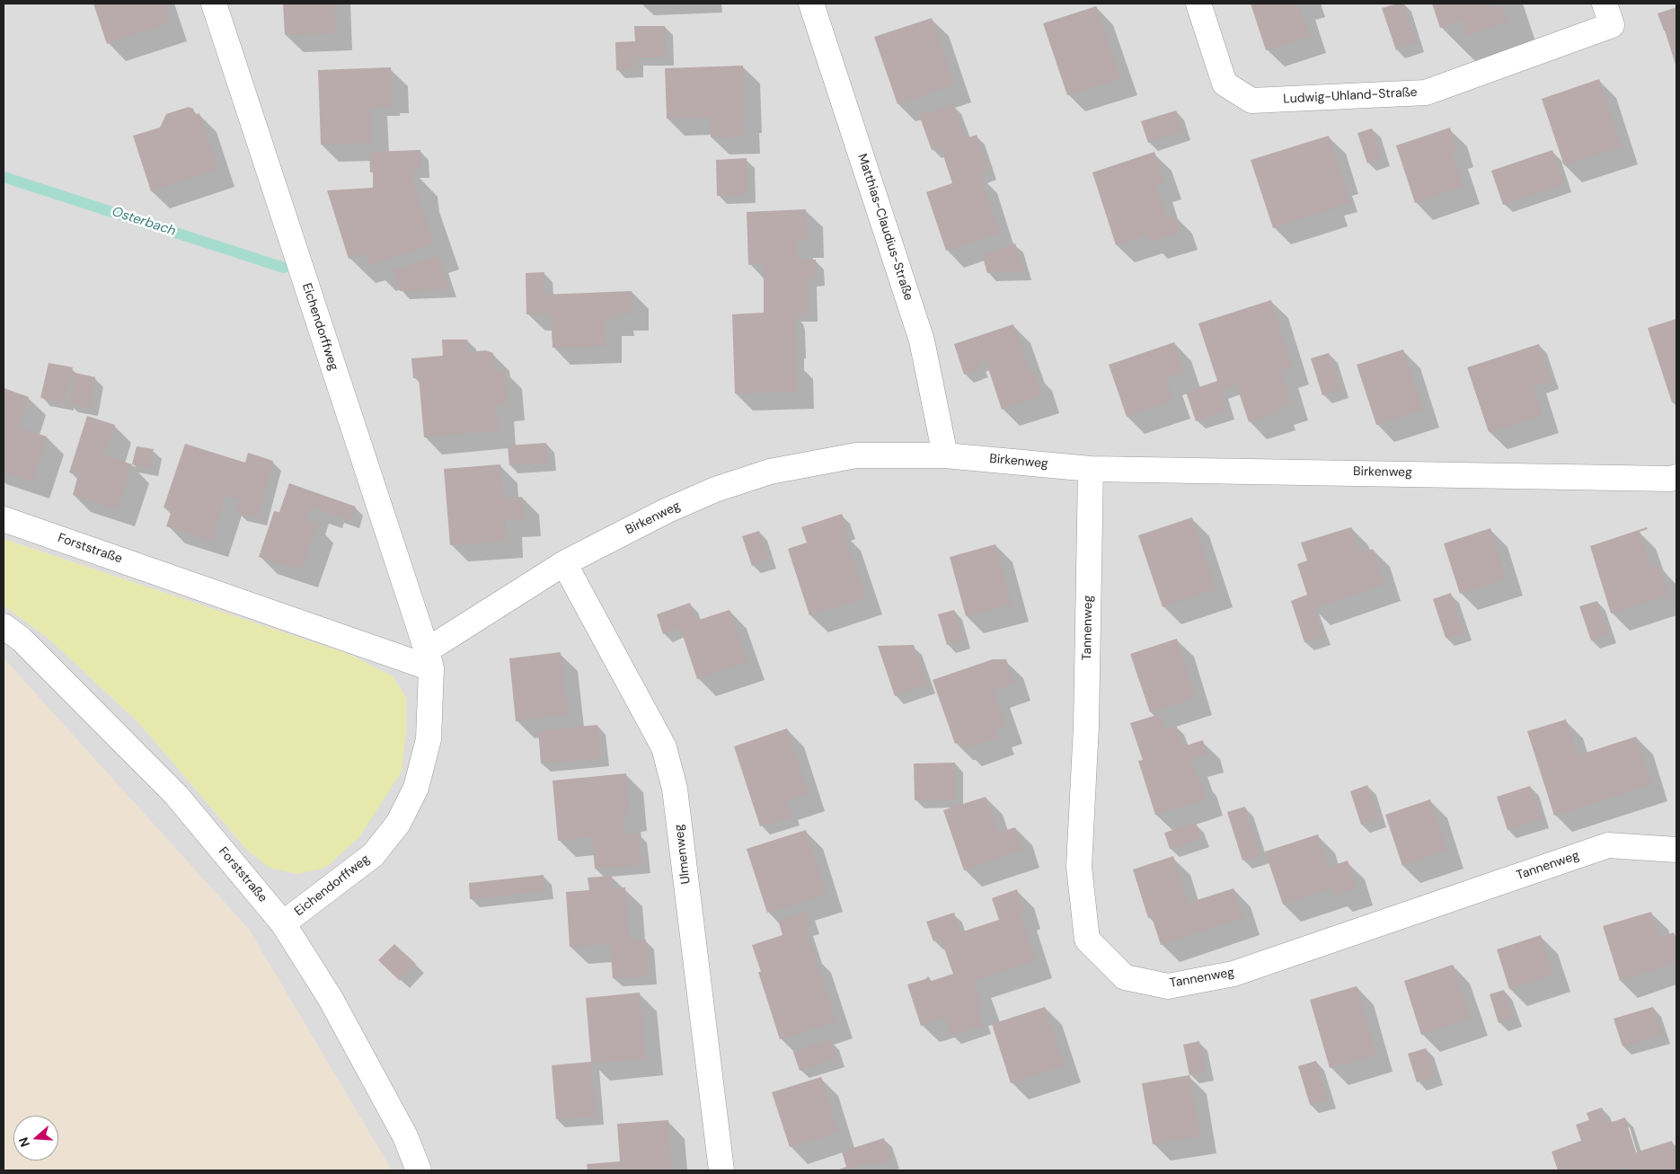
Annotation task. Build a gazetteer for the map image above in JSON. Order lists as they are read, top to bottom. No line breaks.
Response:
{"streets":{"street":["Ludwig-Uhland-Straße","Matthias-Claudius-Straße","Eichendorffweg","Birkenweg","Forststraße","Tannenweg","Ulmenweg"]},"crossings":[["Matthias-Claudius-Straße","Birkenweg"],["Eichendorffweg","Birkenweg"],["Eichendorffweg","Forststraße"],["Birkenweg","Forststraße"],["Birkenweg","Tannenweg"],["Birkenweg","Ulmenweg"]],"water":["Osterbach"],"north":"left"}
